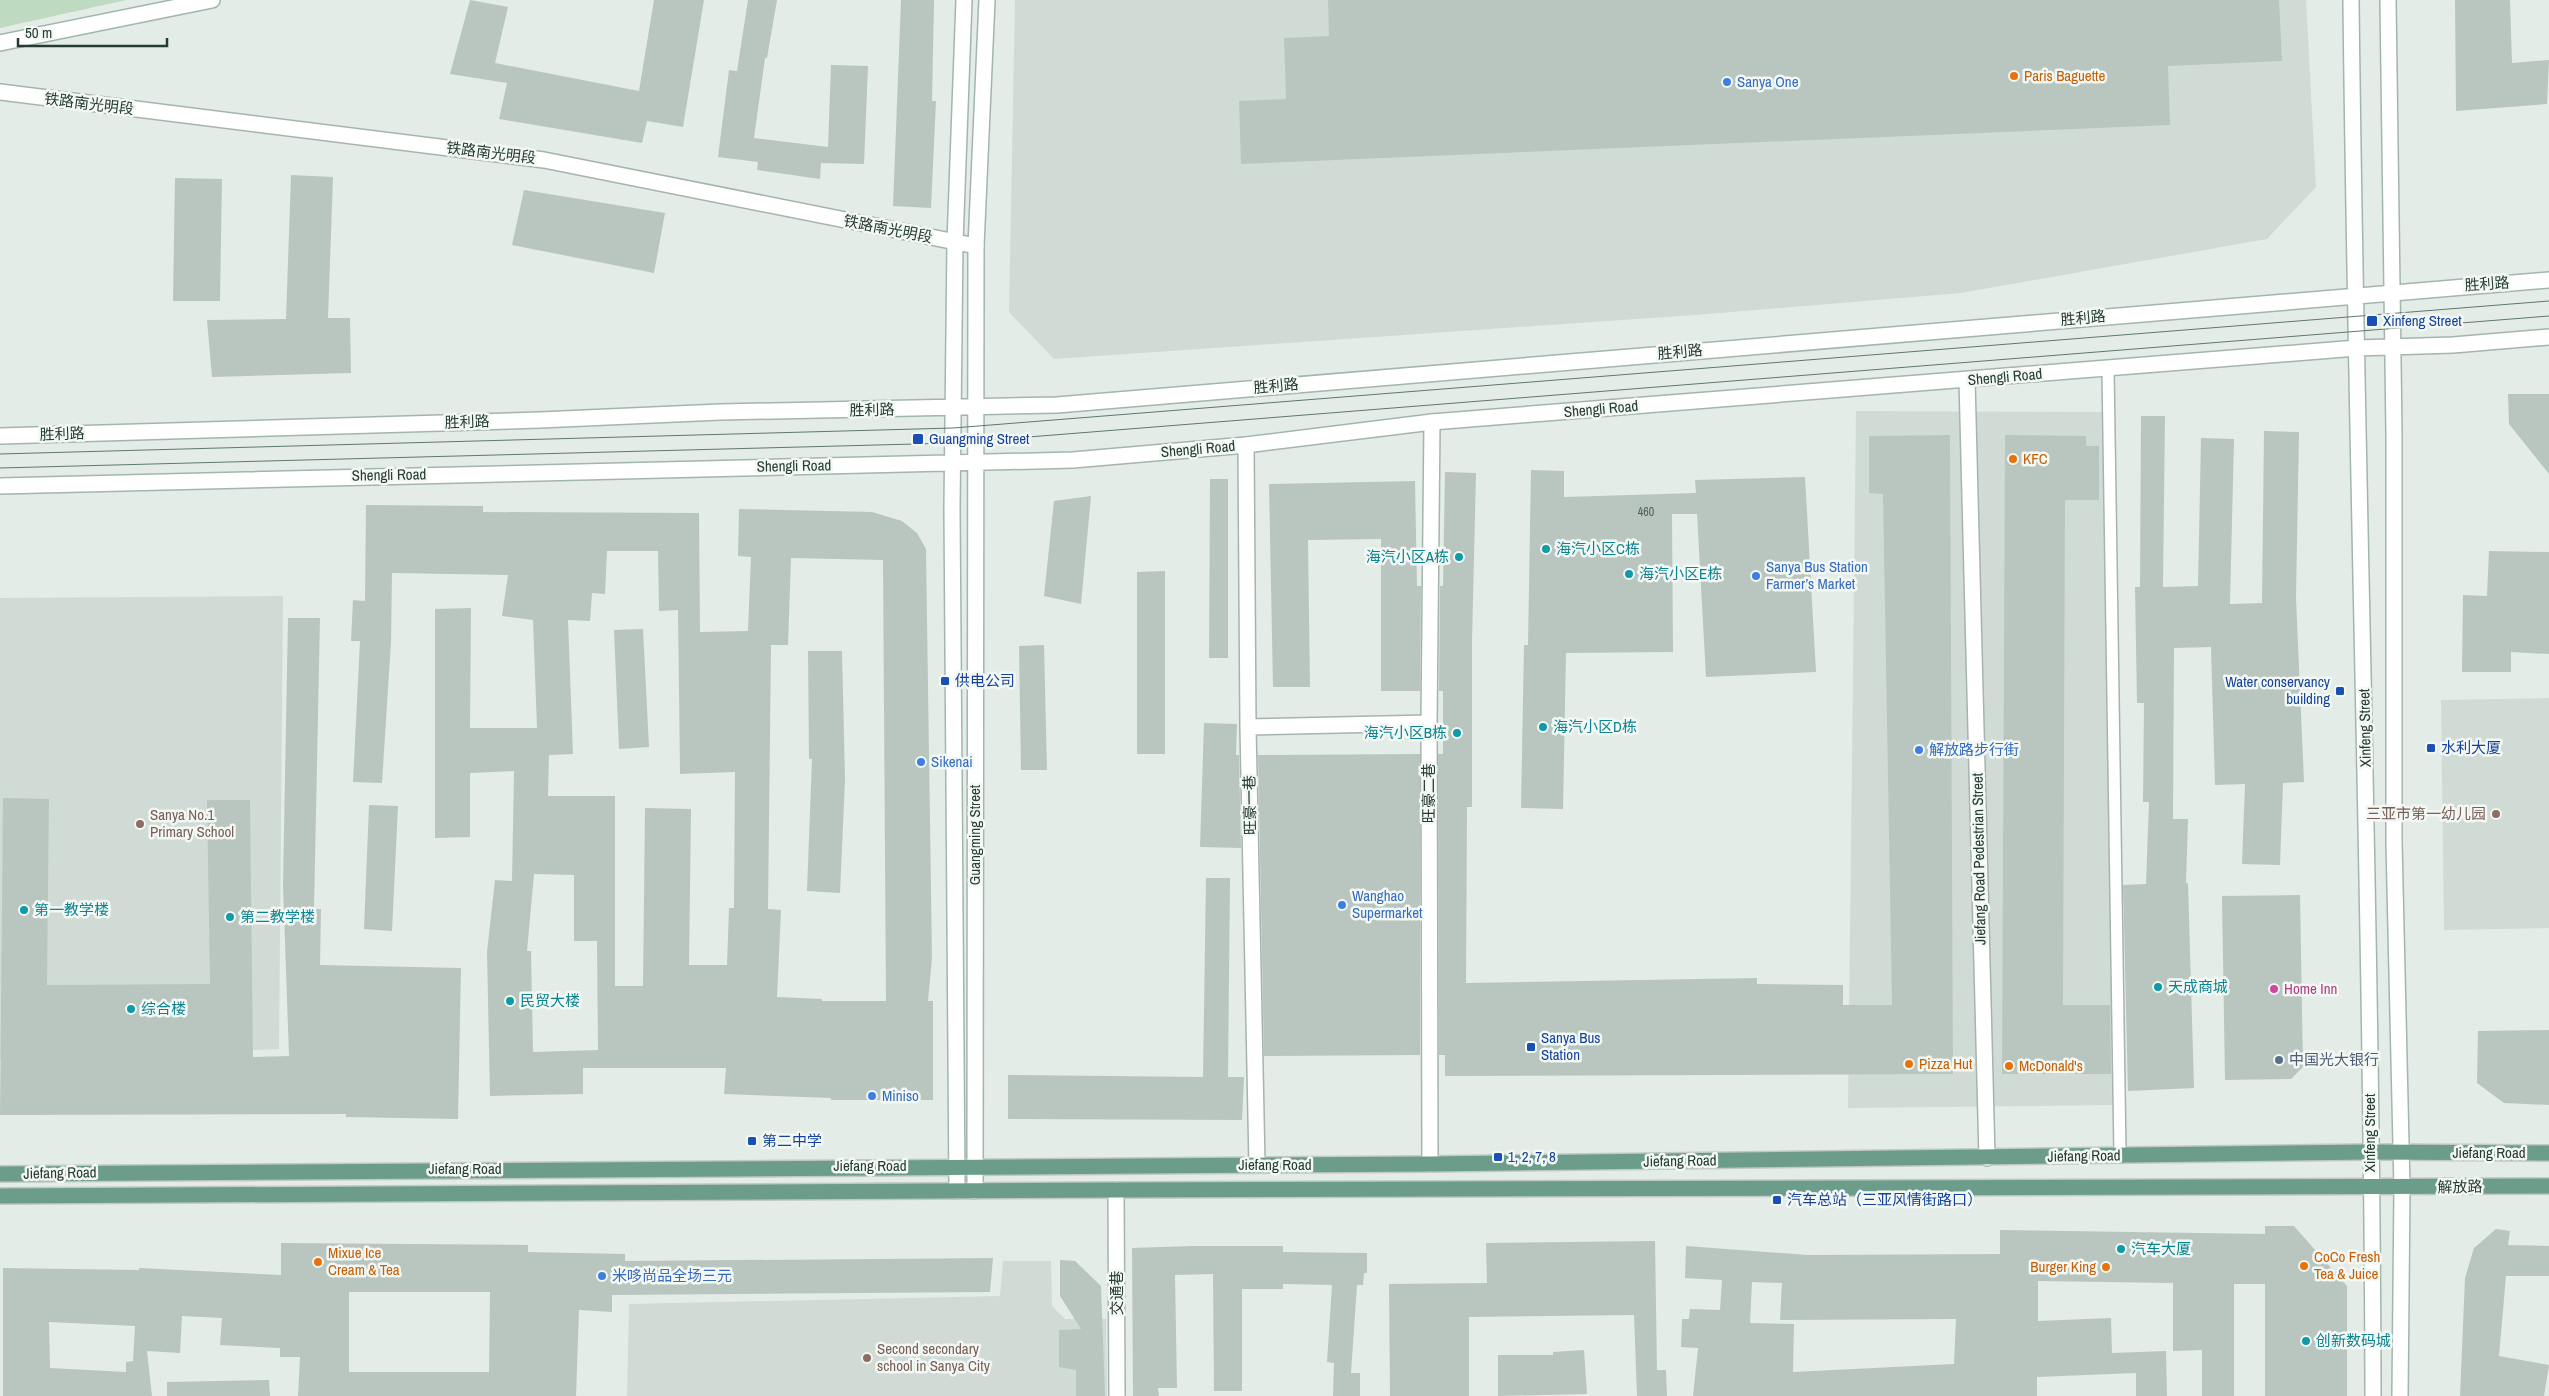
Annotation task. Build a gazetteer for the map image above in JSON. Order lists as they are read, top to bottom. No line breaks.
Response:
{"streets":{"main road":["铁路南光明段","胜利路","Shengli Road","Xinfeng Street","旺豪二巷","旺豪一巷","Guangming Street","Jiefang Road Pedestrian Street","Jiefang Road","解放路","交通巷"]},"crossings":[["铁路南光明段","Guangming Street"],["胜利路","Xinfeng Street"],["胜利路","Guangming Street"],["Shengli Road","Xinfeng Street"],["Shengli Road","旺豪二巷"],["Shengli Road","旺豪一巷"],["Shengli Road","Guangming Street"],["Shengli Road","Jiefang Road Pedestrian Street"],["Xinfeng Street","Jiefang Road"],["Xinfeng Street","解放路"],["旺豪二巷","Jiefang Road"],["旺豪一巷","Jiefang Road"],["Guangming Street","Jiefang Road"],["Jiefang Road Pedestrian Street","Jiefang Road"],["Jiefang Road","解放路"],["Jiefang Road","交通巷"]],"places":{"other":["Paris Baguette","Sanya One","KFC","海汽小区C栋","海汽小区A栋","海汽小区E栋","Sanya Bus Station Farmer’s Market","海汽小区D栋","海汽小区B栋","解放路步行街","Sikenai","三亚市第一幼儿园","Sanya No.1 Primary School","Wanghao Supermarket","第一教学楼","第二教学楼","天成商城","Home Inn","民贸大楼","综合楼","中国光大银行","Pizza Hut","McDonald's","Miniso","汽车大厦","Mixue Ice Cream & Tea","CoCo Fresh Tea & Juice","Burger King","米哆尚品全场三元","创新数码城","Second secondary school in Sanya City"],"transit":["Xinfeng Street","Guangming Street","供电公司","Water conservancy building","水利大厦","Sanya Bus Station","第二中学","1, 2, 7, 8","汽车总站（三亚风情街路口）"]},"house_numbers":["460"],"scale_bar":"50 m"}
